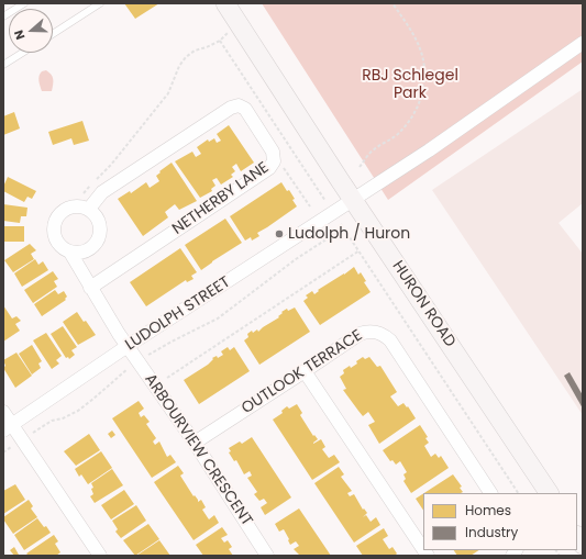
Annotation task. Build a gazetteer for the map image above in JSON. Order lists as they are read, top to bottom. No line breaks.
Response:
{"streets":{"main road":["HURON ROAD"],"street":["NETHERBY LANE","LUDOLPH STREET","OUTLOOK TERRACE","ARBOURVIEW CRESCENT"]},"crossings":[["NETHERBY LANE","ARBOURVIEW CRESCENT"],["HURON ROAD","LUDOLPH STREET"],["LUDOLPH STREET","ARBOURVIEW CRESCENT"],["OUTLOOK TERRACE","ARBOURVIEW CRESCENT"]],"parks":["RBJ Schlegel Park"],"places":["Ludolph / Huron"],"legend":["Homes","Industry"],"north":"left"}
